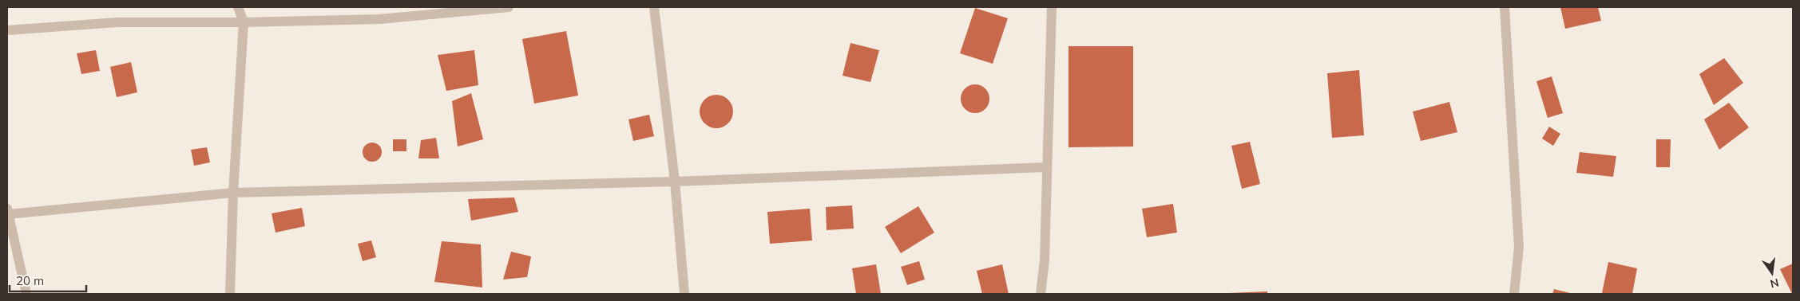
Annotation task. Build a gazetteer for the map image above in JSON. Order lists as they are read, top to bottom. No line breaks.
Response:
{"scale_bar":"20 m","north":"bottom"}
